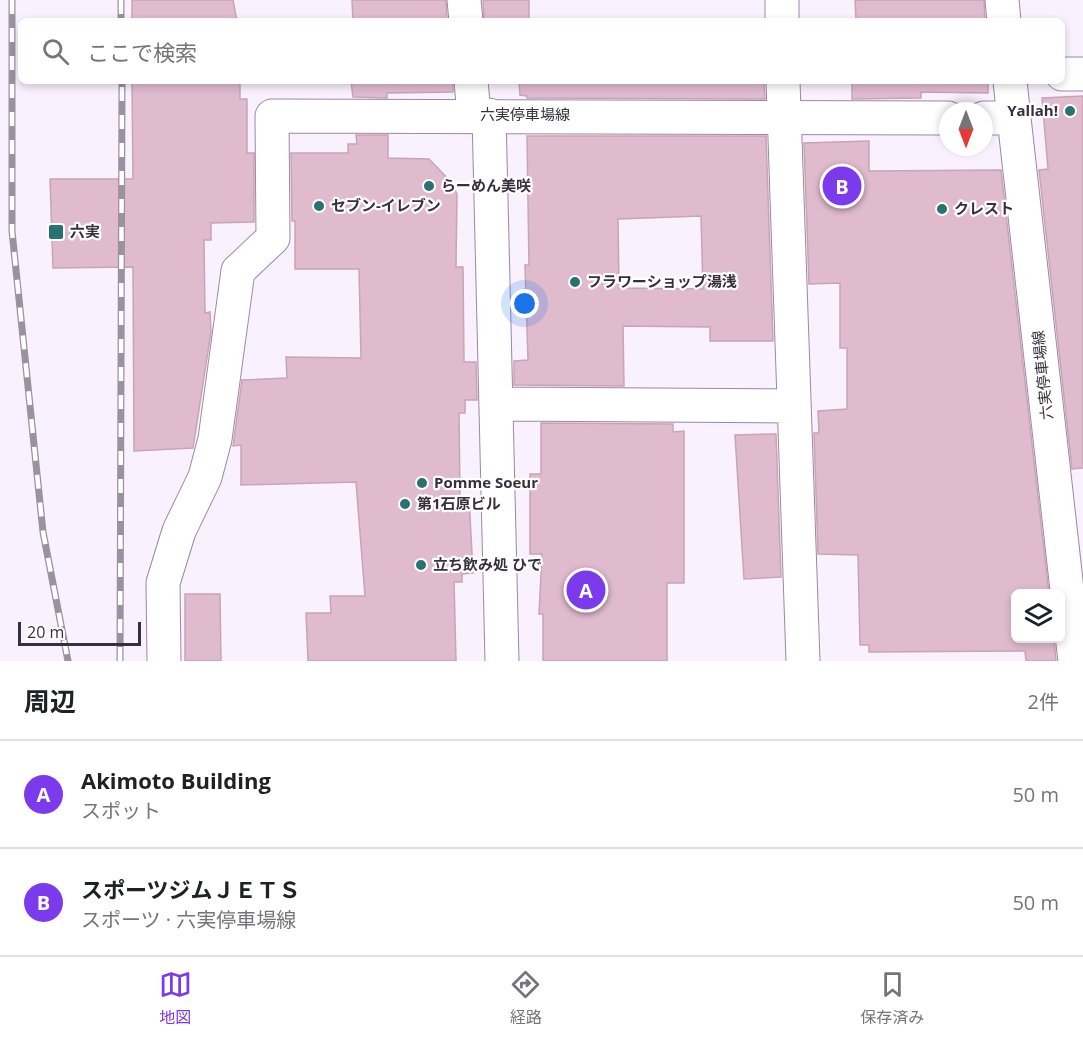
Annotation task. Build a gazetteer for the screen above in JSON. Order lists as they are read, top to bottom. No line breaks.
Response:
{"streets":{"main road":["六実停車場線"]},"places":{"other":["Yallah!","らーめん美咲","セブン-イレブン","クレスト","フラワーショップ湯浅","Pomme Soeur","第1石原ビル","立ち飲み処 ひで"],"transit":["六実"]},"scale_bar":"20 m","north":"bottom","page":{"search":"ここで検索","pins":["B","A"],"scale":"20 m","heading":["周辺","2件"],"list":[{"mark":"A","name":"Akimoto Building","note":"スポット","value":"50 m"},{"mark":"B","name":"スポーツジムＪＥＴＳ","note":"スポーツ · 六実停車場線","value":"50 m"}],"nav":["地図","経路","保存済み"]}}
